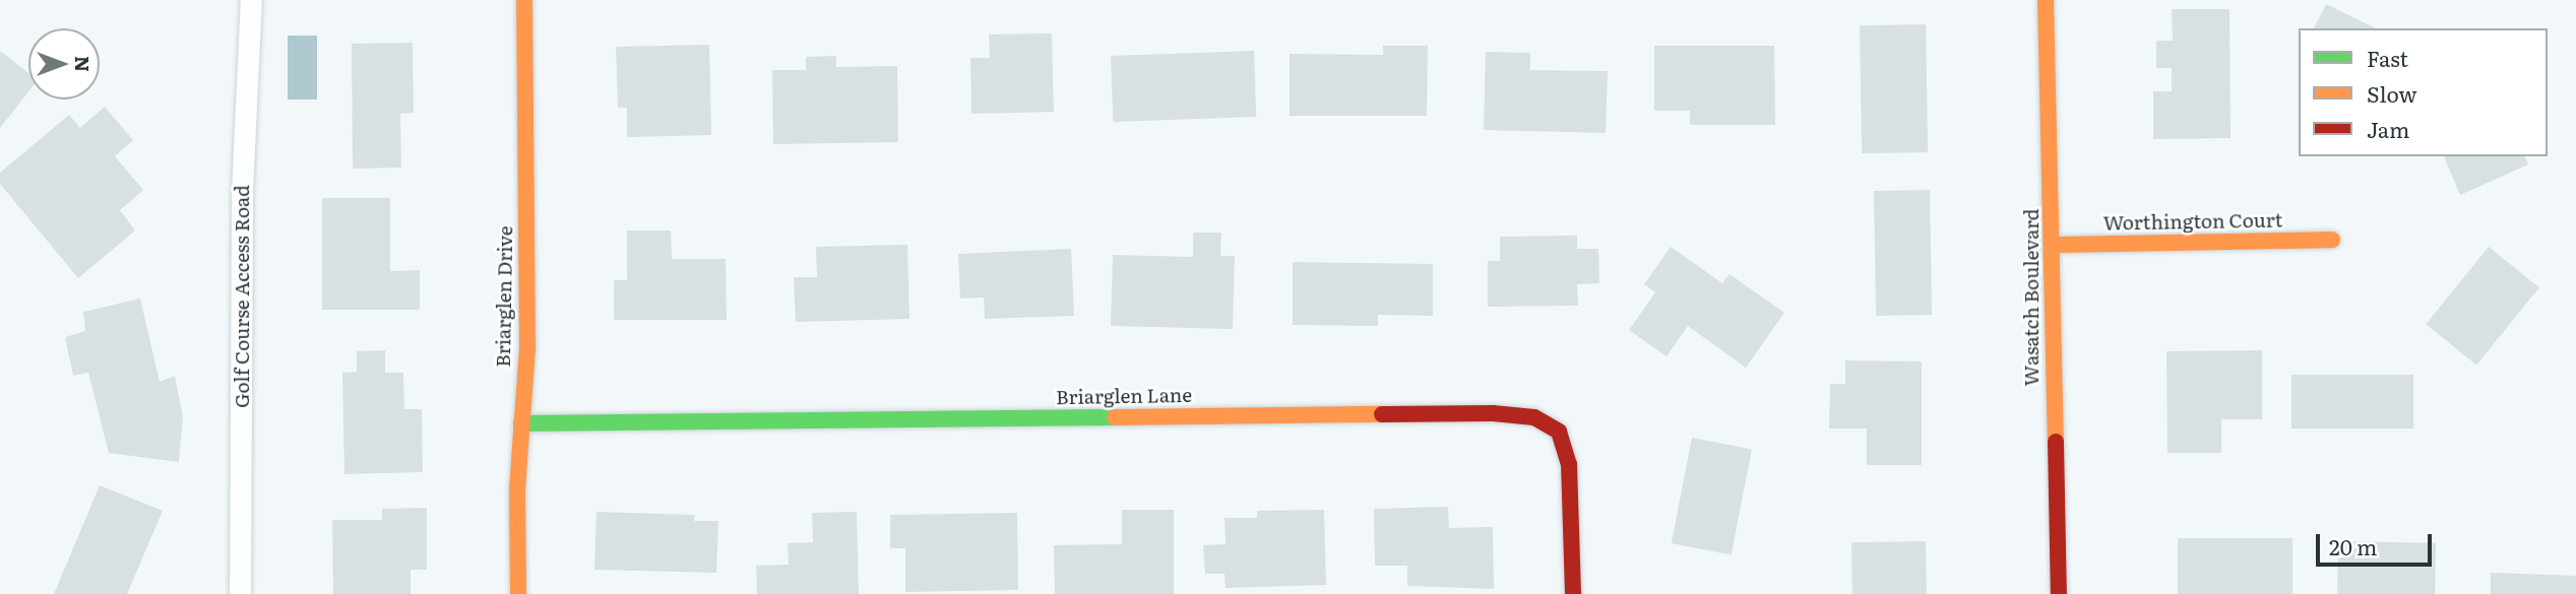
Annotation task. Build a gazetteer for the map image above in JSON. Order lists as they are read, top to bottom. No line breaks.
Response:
{"streets":{"street":["Worthington Court","Briarglen Drive","Wasatch Boulevard","Briarglen Lane"],"lane":["Golf Course Access Road"]},"crossings":[["Worthington Court","Wasatch Boulevard"],["Briarglen Drive","Briarglen Lane"]],"legend":["Fast","Slow","Jam"],"scale_bar":"20 m","north":"right"}
